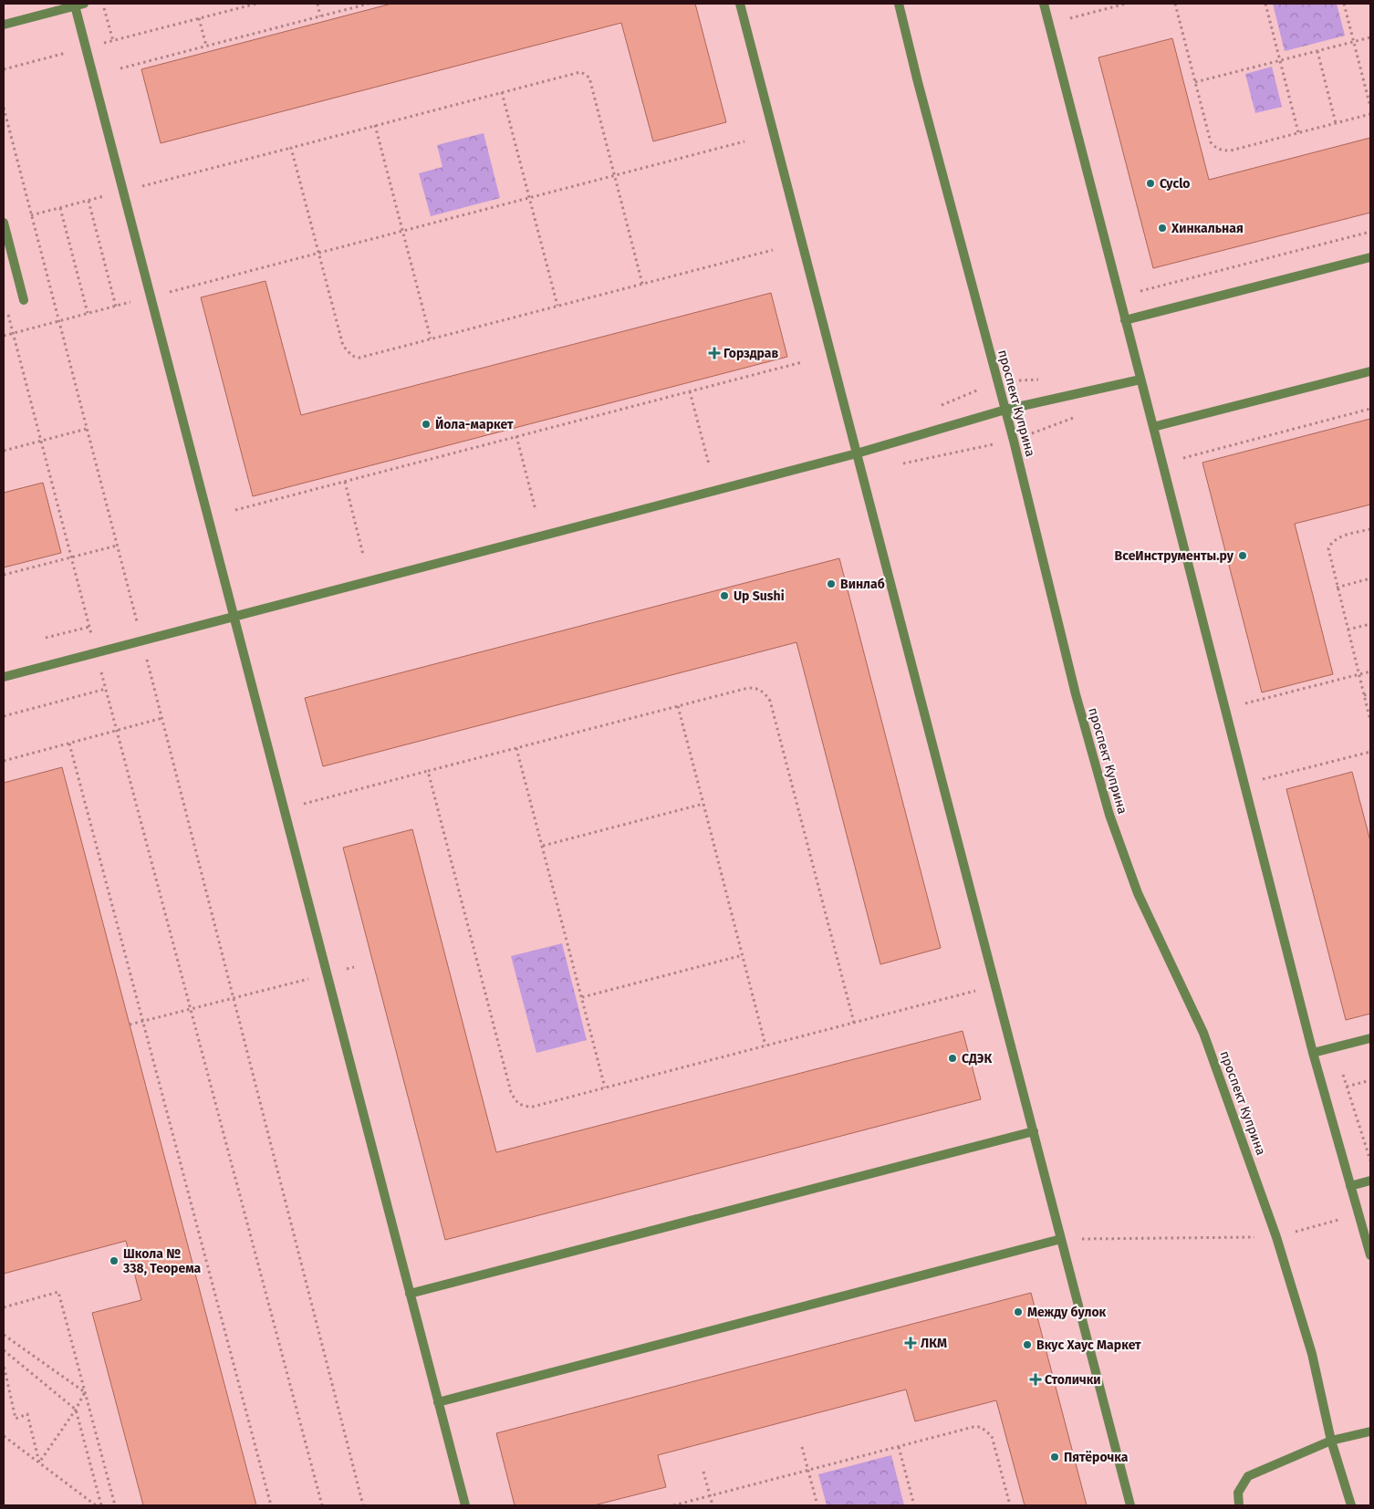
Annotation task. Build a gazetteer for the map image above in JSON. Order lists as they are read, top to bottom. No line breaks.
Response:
{"streets":{"lane":["проспект Куприна"]},"places":{"other":["Cyclo","Хинкальная","Йола-маркет","ВсеИнструменты.ру","Винлаб","Up Sushi","СДЭК","Школа № 338, Теорема","Между булок","Вкус Хаус Маркет","Пятёрочка"],"health":["Горздрав","ЛКМ","Столички"]}}
